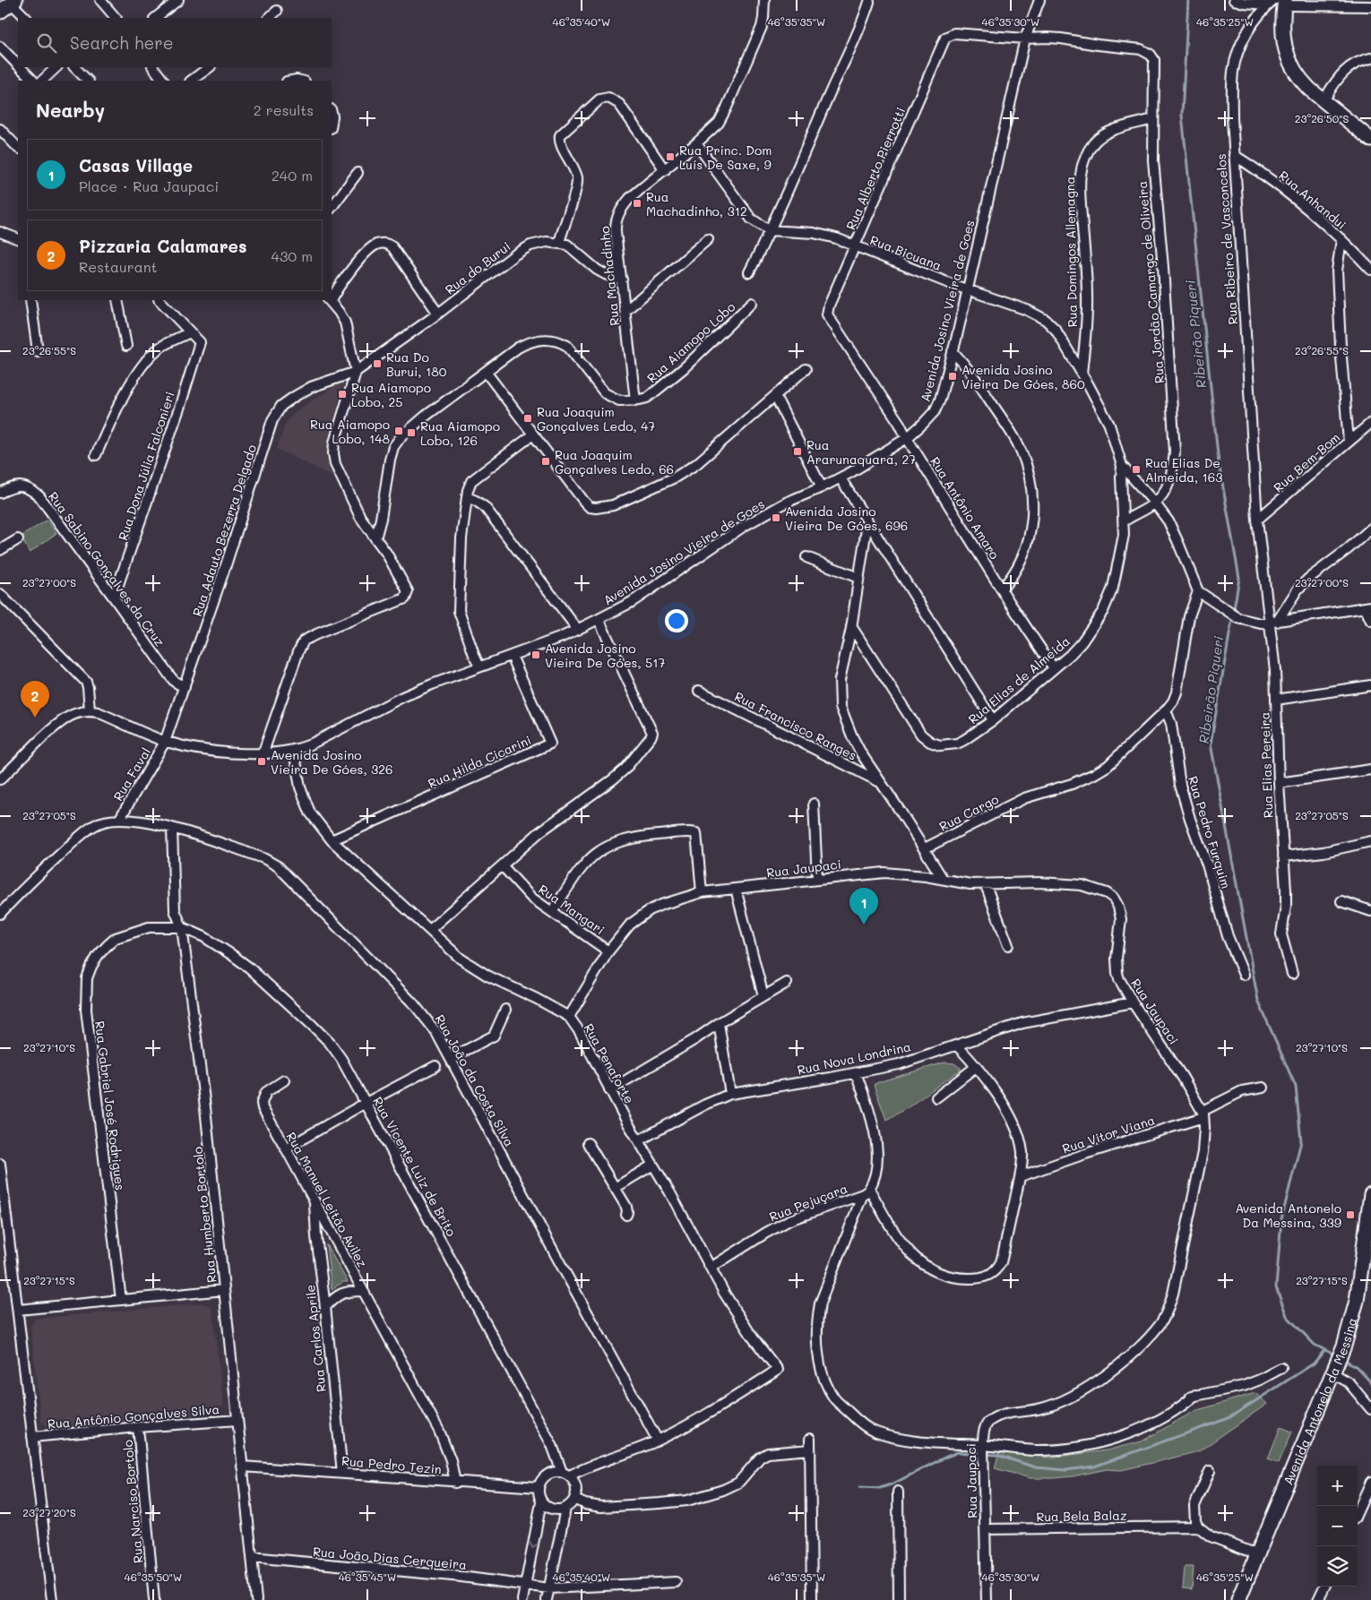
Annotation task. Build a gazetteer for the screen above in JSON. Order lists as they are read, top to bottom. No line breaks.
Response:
{"streets":{"street":["Rua Alberto Pierrotti","Rua Anhandui","Rua Ribeiro de Vasconcelos","Rua Domingos Allemagna","Rua Bicuana","Rua do Burui","Rua Machadinho","Rua Jordão Camargo de Oliveira","Avenida Josino Vieira de Goes","Rua Aiamopo Lobo","Rua Bem-Bom","Rua Dona Júlia Falconieri","Rua Antônio Amaro","Rua Adauto Bezerra Delgado","Rua Sabino Gonçalves da Cruz","Rua Elias de Almeida","Rua Francisco Ranges","Rua Hilda Cicarini","Rua Elias Pereira","Rua Faval","Rua Cargo","Rua Pedro Furquim","Rua Jaupaci","Rua Mangari","Rua Nova Londrina","Rua Penaforte","Rua João da Costa Silva","Rua Gabriel José Rodrigues","Rua Vitor Viana","Rua Vicente Luiz de Brito","Rua Manuel Leitão Avilez","Rua Pejuçara","Rua Humberto Bortolo","Rua Carlos Aprile","Avenida Antonelo da Messina","Rua Antônio Gonçalves Silva","Rua Pedro Tezin","Rua Narciso Bortolo","Rua Bela Balaz","Rua João Dias Cerqueira"]},"crossings":[["Rua Alberto Pierrotti","Rua Bicuana"],["Rua Alberto Pierrotti","Rua Jordão Camargo de Oliveira"],["Rua Alberto Pierrotti","Avenida Josino Vieira de Goes"],["Rua Alberto Pierrotti","Rua Antônio Amaro"],["Rua Anhandui","Rua Ribeiro de Vasconcelos"],["Rua Ribeiro de Vasconcelos","Rua Bem-Bom"],["Rua Ribeiro de Vasconcelos","Rua Elias Pereira"],["Rua Domingos Allemagna","Rua Jordão Camargo de Oliveira"],["Rua Domingos Allemagna","Rua Elias de Almeida"],["Rua Bicuana","Avenida Josino Vieira de Goes"],["Rua Bicuana","Rua Elias de Almeida"],["Rua do Burui","Rua Adauto Bezerra Delgado"],["Rua Machadinho","Rua Aiamopo Lobo"],["Rua Jordão Camargo de Oliveira","Avenida Josino Vieira de Goes"],["Rua Jordão Camargo de Oliveira","Rua Elias de Almeida"],["Avenida Josino Vieira de Goes","Rua Antônio Amaro"],["Avenida Josino Vieira de Goes","Rua Adauto Bezerra Delgado"],["Avenida Josino Vieira de Goes","Rua Elias de Almeida"],["Avenida Josino Vieira de Goes","Rua Hilda Cicarini"],["Avenida Josino Vieira de Goes","Rua Faval"],["Avenida Josino Vieira de Goes","Rua Penaforte"],["Rua Dona Júlia Falconieri","Rua Sabino Gonçalves da Cruz"],["Rua Antônio Amaro","Rua Elias de Almeida"],["Rua Adauto Bezerra Delgado","Rua Sabino Gonçalves da Cruz"],["Rua Adauto Bezerra Delgado","Rua Faval"],["Rua Hilda Cicarini","Rua Penaforte"],["Rua Faval","Rua João da Costa Silva"],["Rua Cargo","Rua Pedro Furquim"],["Rua Jaupaci","Rua Mangari"],["Rua Jaupaci","Rua Nova Londrina"],["Rua Jaupaci","Rua Penaforte"],["Rua Jaupaci","Rua Vitor Viana"],["Rua Jaupaci","Rua Bela Balaz"],["Rua Nova Londrina","Rua Penaforte"],["Rua Penaforte","Rua João da Costa Silva"],["Rua Penaforte","Rua Pejuçara"],["Rua João da Costa Silva","Rua Humberto Bortolo"],["Rua Gabriel José Rodrigues","Rua Vicente Luiz de Brito"],["Rua Gabriel José Rodrigues","Rua Humberto Bortolo"],["Rua Vicente Luiz de Brito","Rua Humberto Bortolo"],["Rua Vicente Luiz de Brito","Rua Pedro Tezin"],["Rua Manuel Leitão Avilez","Rua Carlos Aprile"],["Rua Manuel Leitão Avilez","Rua Pedro Tezin"],["Rua Humberto Bortolo","Rua Antônio Gonçalves Silva"],["Rua Humberto Bortolo","Rua Pedro Tezin"],["Rua Humberto Bortolo","Rua João Dias Cerqueira"],["Rua Carlos Aprile","Rua Pedro Tezin"],["Rua Antônio Gonçalves Silva","Rua Narciso Bortolo"]],"water":["Ribeirão Piqueri"],"places":{"transit":["Rua Princ. Dom Luís De Saxe, 9","Rua Machadinho, 312","Rua Do Burui, 180","Avenida Josino Vieira De Góes, 860","Rua Aiamopo Lobo, 25","Rua Joaquim Gonçalves Ledo, 47","Rua Aiamopo Lobo, 148","Rua Aiamopo Lobo, 126","Rua Ararunaquara, 27","Rua Joaquim Gonçalves Ledo, 66","Rua Elias De Almeida, 163","Avenida Josino Vieira De Góes, 696","Avenida Josino Vieira De Góes, 517","Avenida Josino Vieira De Góes, 326","Avenida Antonelo Da Messina, 339"]},"page":{"search":"Search here","heading":["Nearby","2 results"],"list":[{"mark":"1","name":"Casas Village","note":"Place · Rua Jaupaci","value":"240 m"},{"mark":"2","name":"Pizzaria Calamares","note":"Restaurant","value":"430 m"}],"pins":["2","1"],"map_buttons":["+","−"]},"coordinates":["46°35'40\"W","46°35'35\"W","46°35'30\"W","46°35'25\"W","23°26'50\"S","23°26'55\"S","23°27'00\"S","23°27'05\"S","23°27'10\"S","23°27'15\"S","23°27'20\"S","46°35'50\"W","46°35'45\"W"]}
